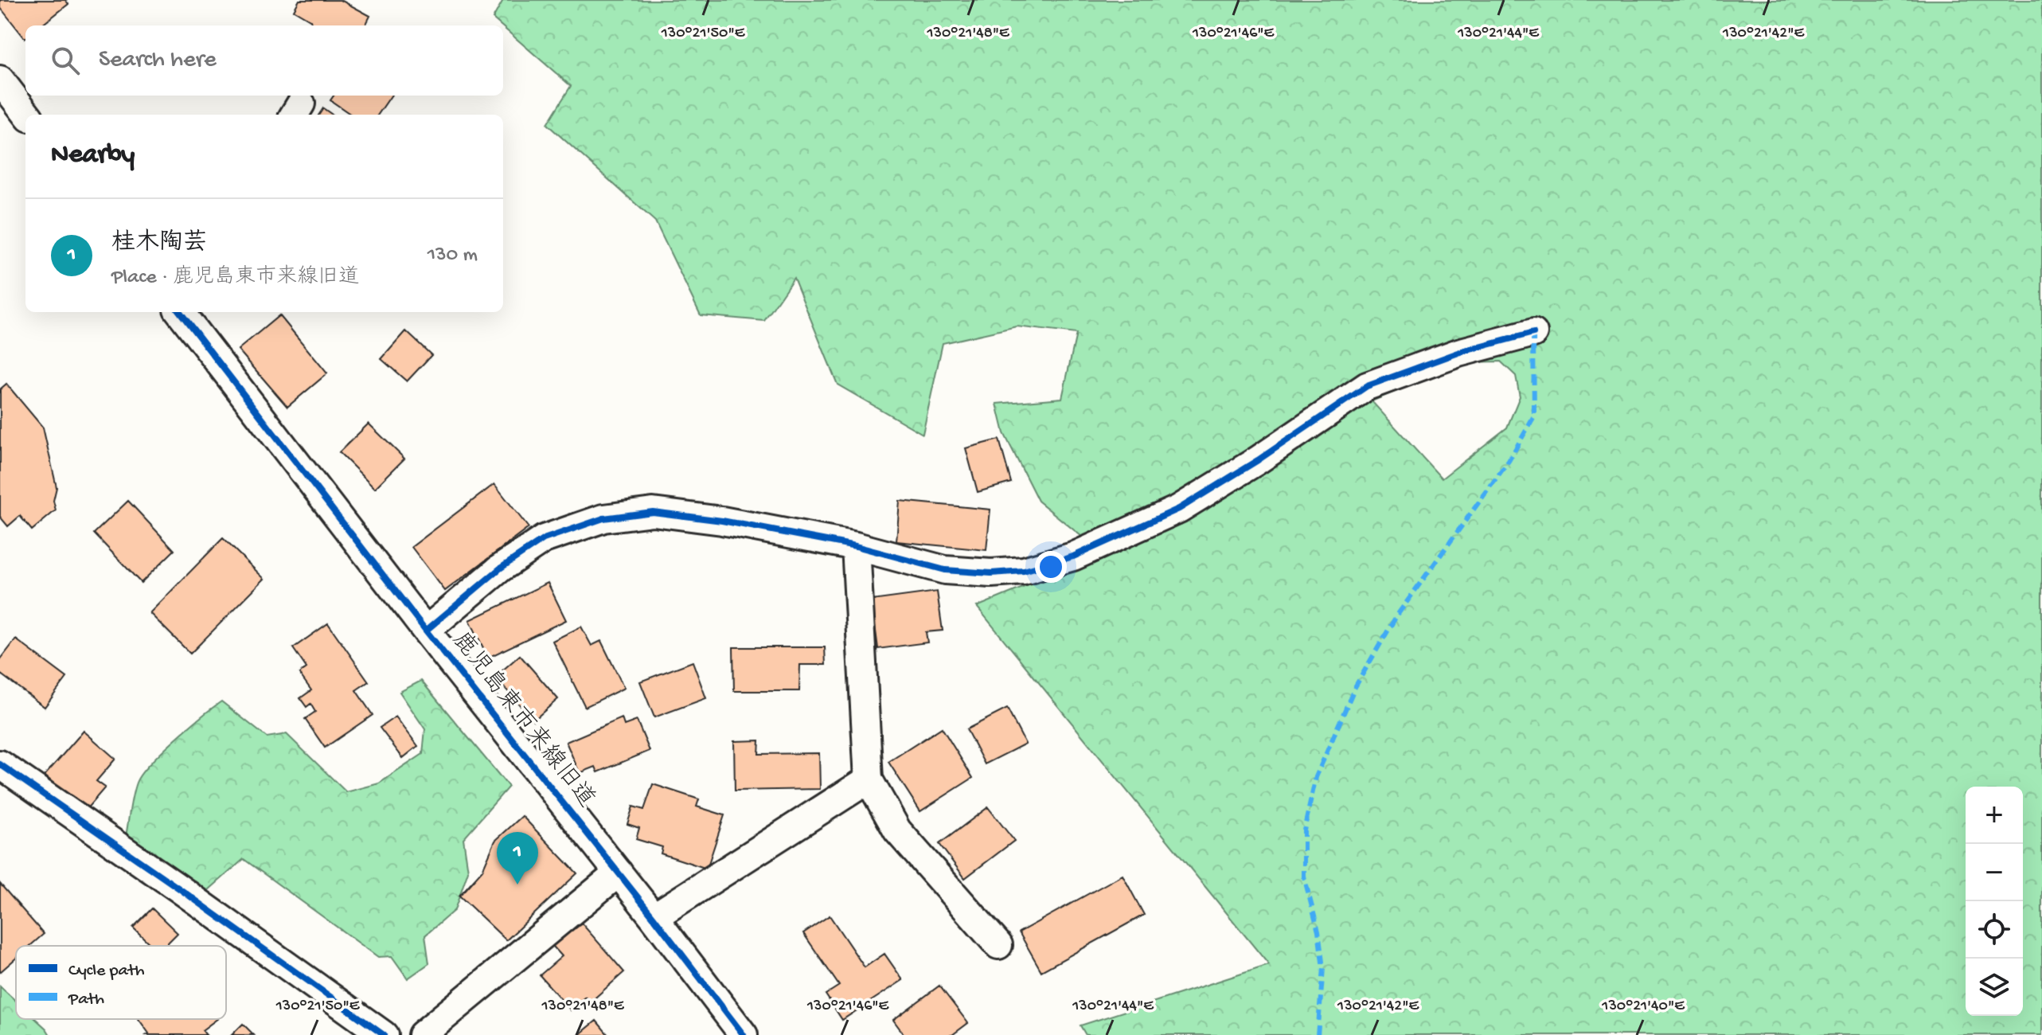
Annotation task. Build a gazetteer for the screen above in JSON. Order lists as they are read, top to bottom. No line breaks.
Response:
{"streets":{"street":["鹿児島東市来線旧道"]},"legend":["Cycle path","Path"],"page":{"search":"Search here","heading":"Nearby","list":[{"mark":"1","name":"桂木陶芸","note":"Place · 鹿児島東市来線旧道","value":"130 m"}],"map_buttons":["+","−"],"pins":"1"},"coordinates":["130°21'50\"E","130°21'46\"E","130°21'48\"E","130°21'44\"E","130°21'42\"E","130°21'40\"E"]}
